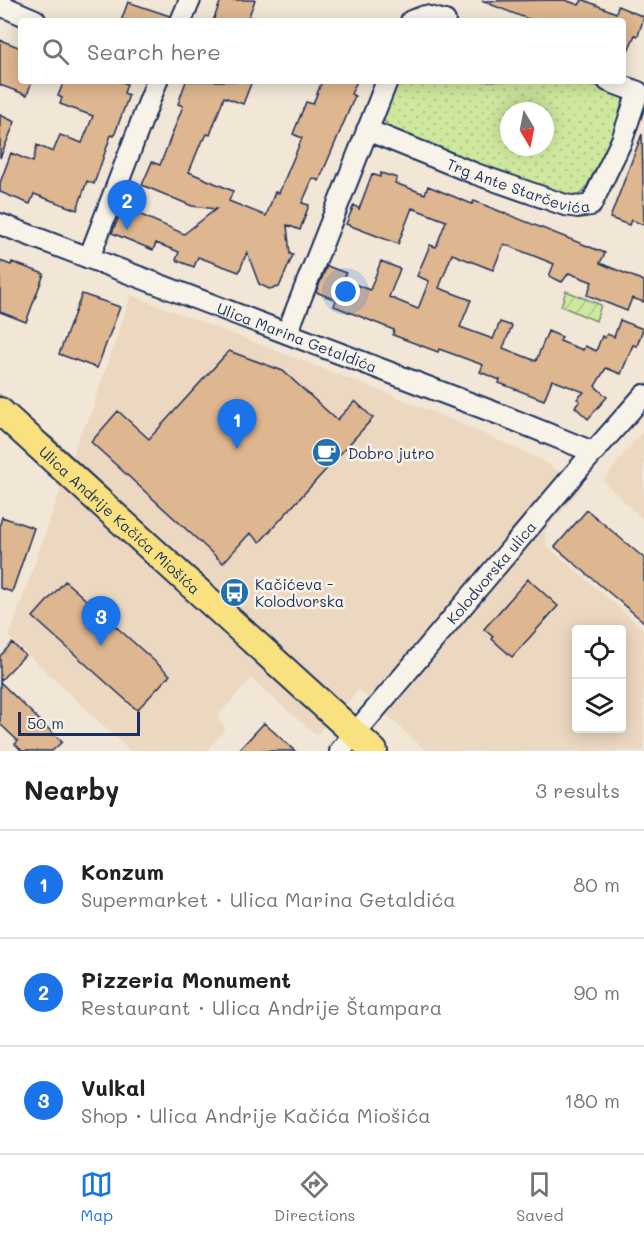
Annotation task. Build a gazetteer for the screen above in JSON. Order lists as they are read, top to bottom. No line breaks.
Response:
{"streets":{"main road":["Ulica Andrije Kačića Miošića"],"street":["Trg Ante Starčevića","Ulica Marina Getaldića","Kolodvorska ulica"]},"crossings":[["Ulica Marina Getaldića","Kolodvorska ulica"],["Ulica Andrije Kačića Miošića","Kolodvorska ulica"]],"places":{"cafe":["Dobro jutro"],"bus stop":["Kačićeva - Kolodvorska"]},"scale_bar":"50 m","north":"bottom","page":{"search":"Search here","pins":["2","1","3"],"scale":"50 m","heading":["Nearby","3 results"],"list":[{"mark":"1","name":"Konzum","note":"Supermarket · Ulica Marina Getaldića","value":"80 m"},{"mark":"2","name":"Pizzeria Monument","note":"Restaurant · Ulica Andrije Štampara","value":"90 m"},{"mark":"3","name":"Vulkal","note":"Shop · Ulica Andrije Kačića Miošića","value":"180 m"}],"nav":["Map","Directions","Saved"]}}
